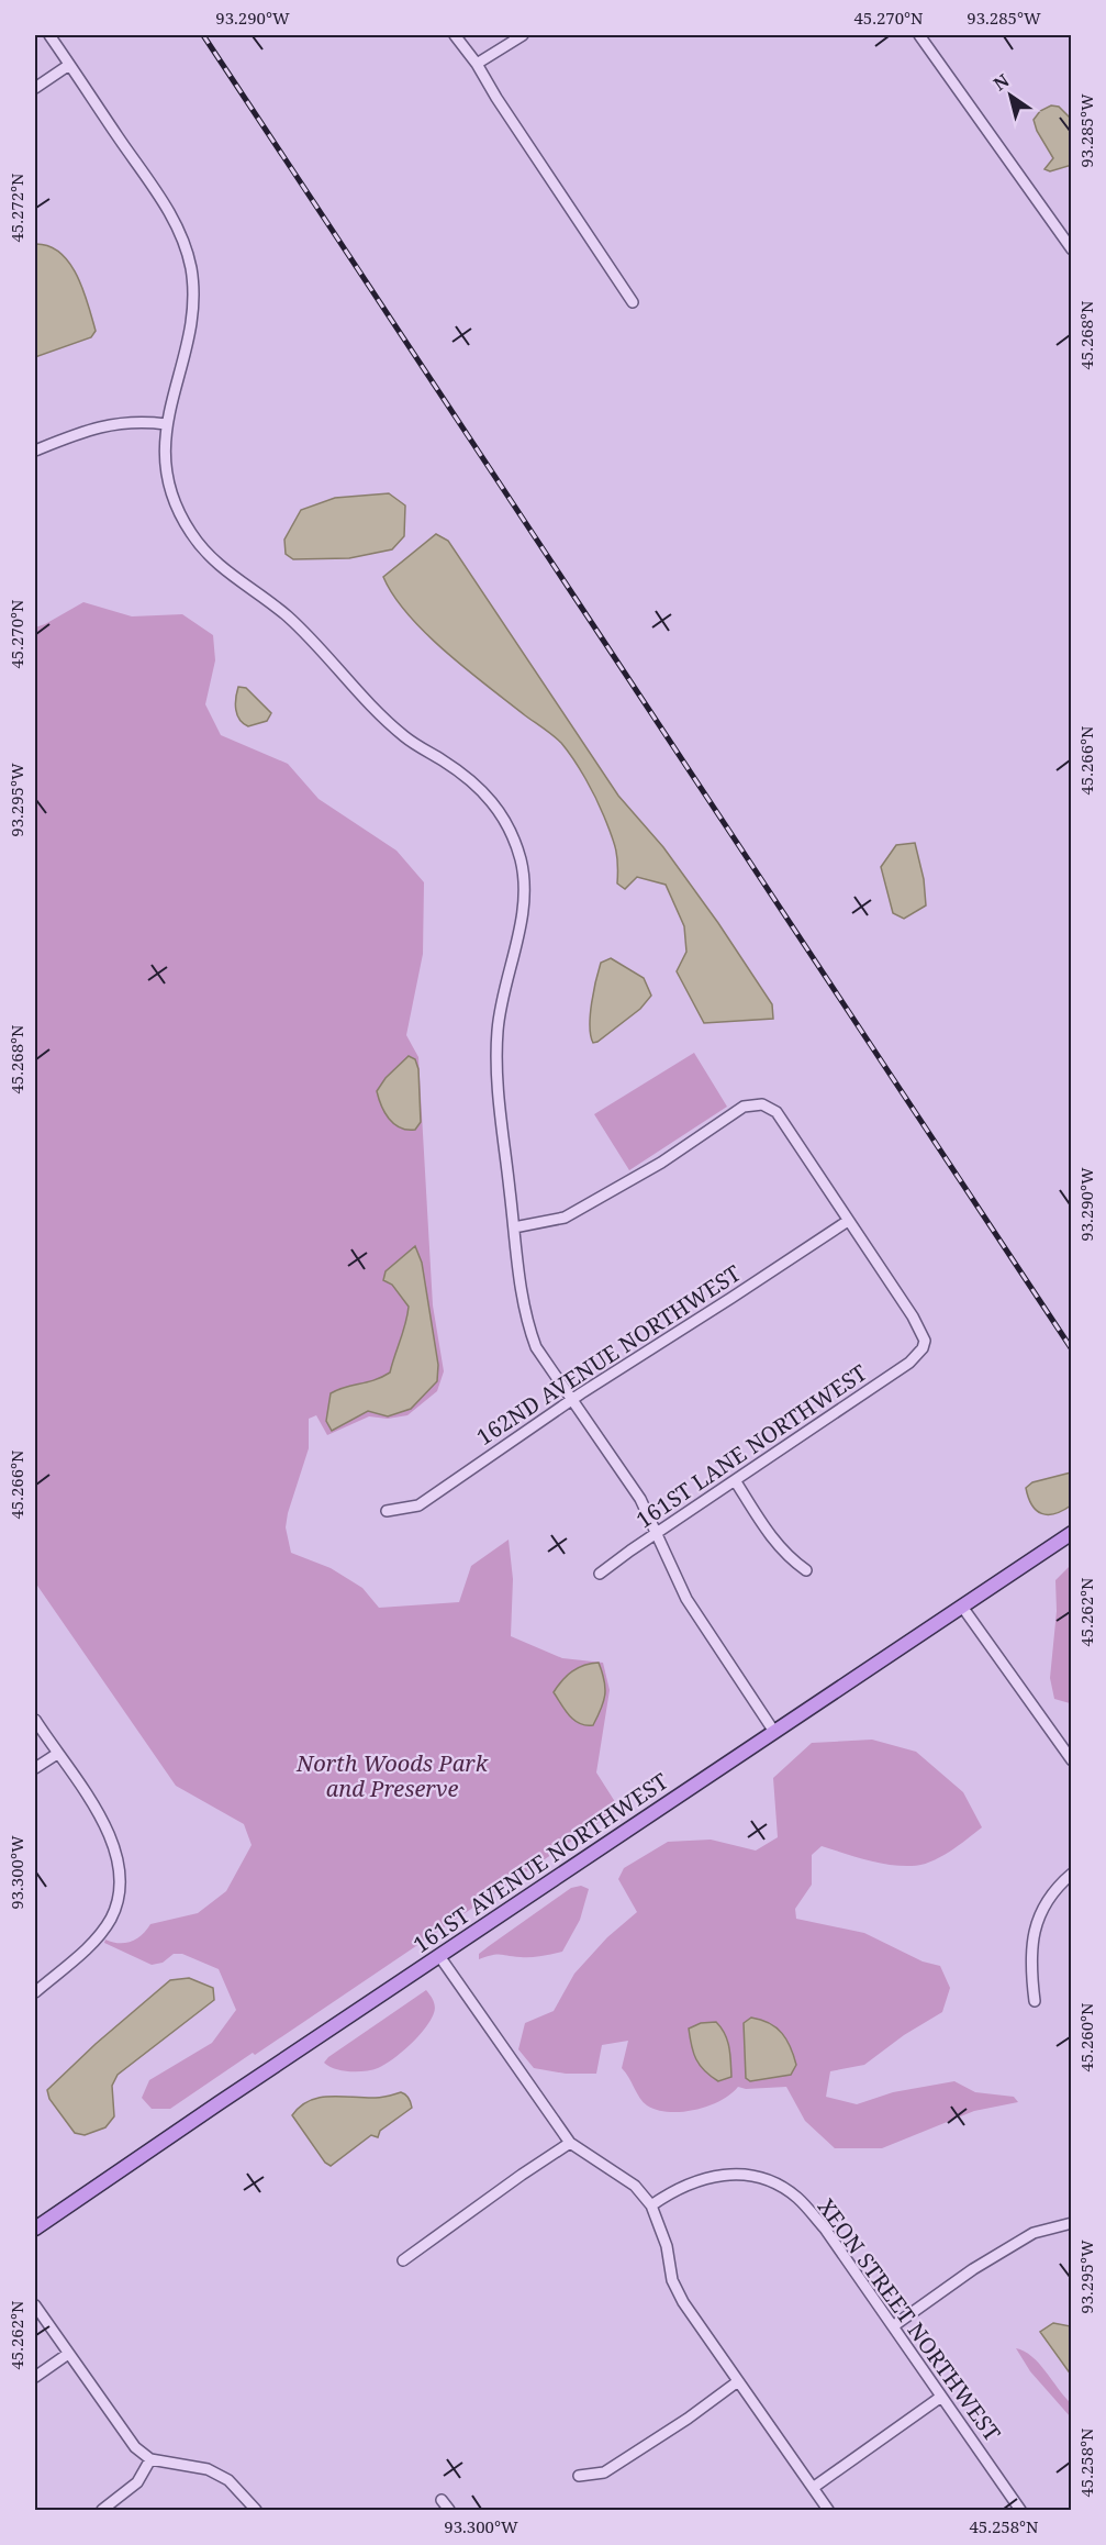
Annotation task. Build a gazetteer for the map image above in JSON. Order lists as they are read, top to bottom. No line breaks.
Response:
{"streets":{"main road":["161ST AVENUE NORTHWEST"],"street":["162ND AVENUE NORTHWEST","161ST LANE NORTHWEST","XEON STREET NORTHWEST"]},"crossings":[["162ND AVENUE NORTHWEST","161ST LANE NORTHWEST"]],"parks":["North Woods Park and Preserve"],"north":"top left","coordinates":["93.290°W","45.270°N","93.285°W","45.272°N","45.268°N","45.266°N","93.295°W","45.262°N","93.300°W","45.260°N","45.258°N"]}
